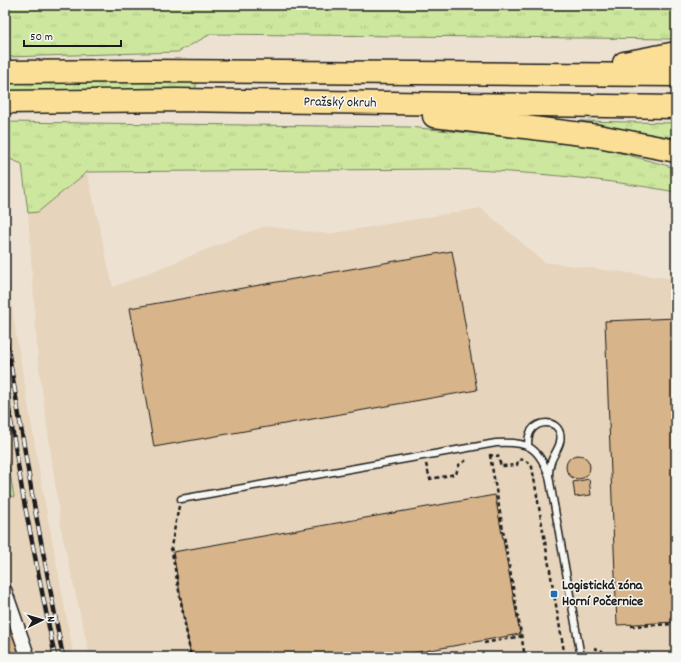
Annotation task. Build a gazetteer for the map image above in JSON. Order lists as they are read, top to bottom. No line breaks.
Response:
{"streets":{"highway":["Pražský okruh"]},"places":{"transit":["Logistická zóna Horní Počernice"]},"scale_bar":"50 m","north":"right"}
